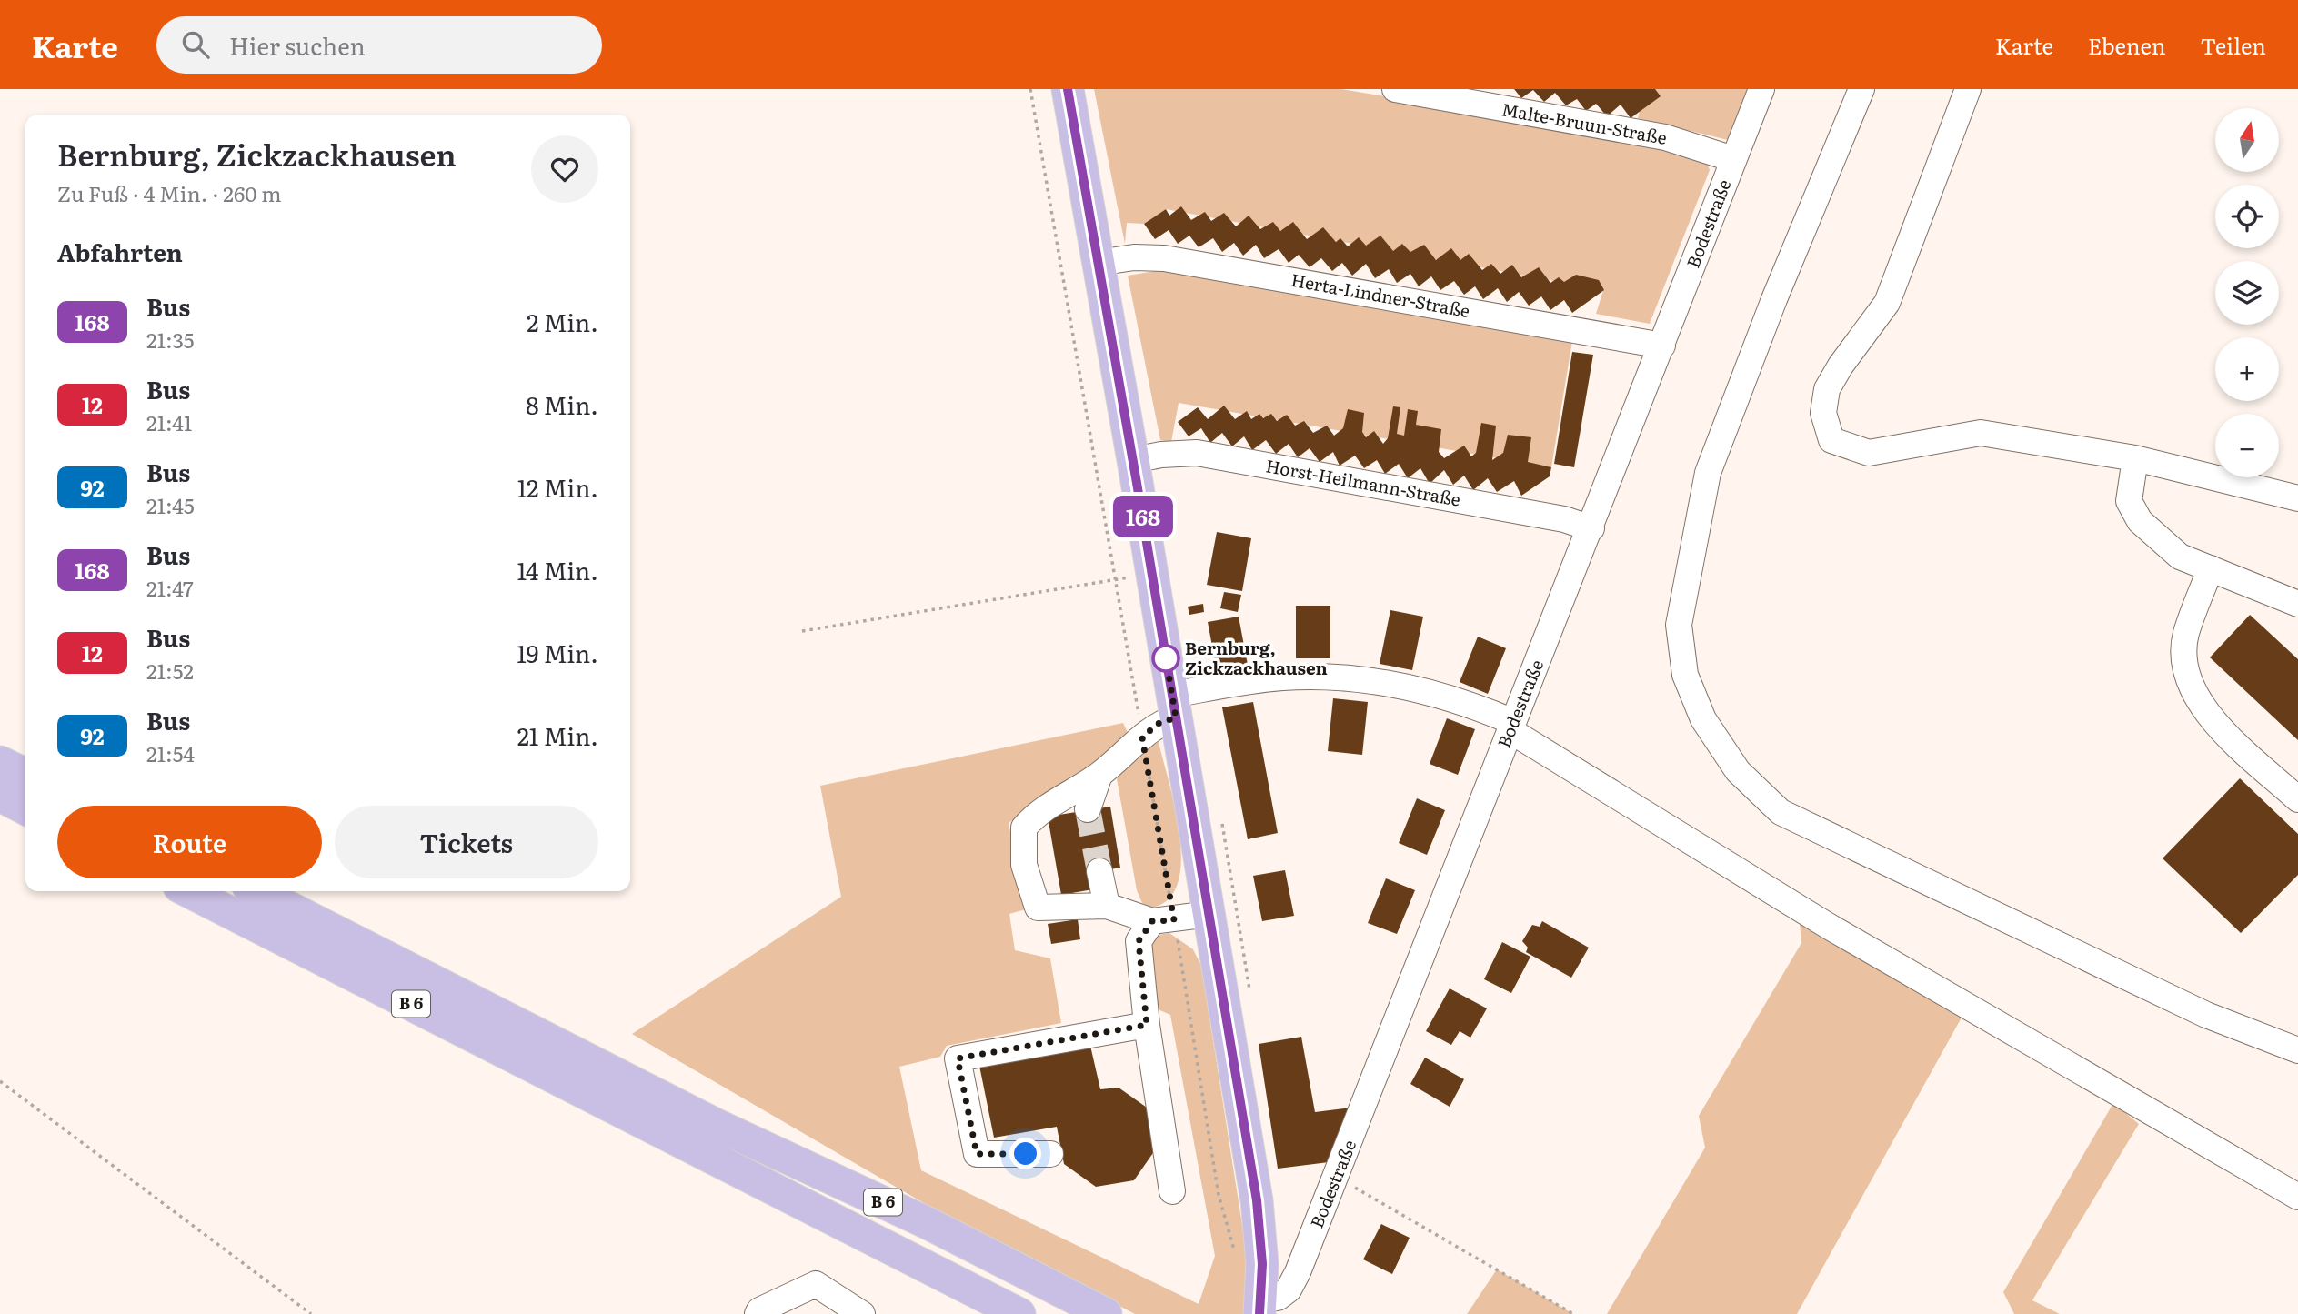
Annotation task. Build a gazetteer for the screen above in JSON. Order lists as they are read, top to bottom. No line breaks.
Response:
{"streets":{"main road":["B 6"],"street":["Malte-Bruun-Straße","Bodestraße","Herta-Lindner-Straße","Horst-Heilmann-Straße"]},"crossings":[["Malte-Bruun-Straße","Bodestraße"],["Bodestraße","Herta-Lindner-Straße"],["Bodestraße","Horst-Heilmann-Straße"]],"places":["Bernburg, Zickzackhausen"],"lines":["bus line 168"],"north":"top","page":{"header":"Karte","search":"Hier suchen","nav":["Karte","Ebenen","Teilen"],"on_map":"168","map_buttons":["+","−"],"heading":[["Bernburg, Zickzackhausen","Zu Fuß · 4 Min. · 260 m"],"Abfahrten"],"list":[{"mark":"168","name":"Bus","note":"21:35","value":"2 Min."},{"mark":"12","name":"Bus","note":"21:41","value":"8 Min."},{"mark":"92","name":"Bus","note":"21:45","value":"12 Min."},{"mark":"168","name":"Bus","note":"21:47","value":"14 Min."},{"mark":"12","name":"Bus","note":"21:52","value":"19 Min."},{"mark":"92","name":"Bus","note":"21:54","value":"21 Min."}],"buttons":["Route","Tickets"]}}
